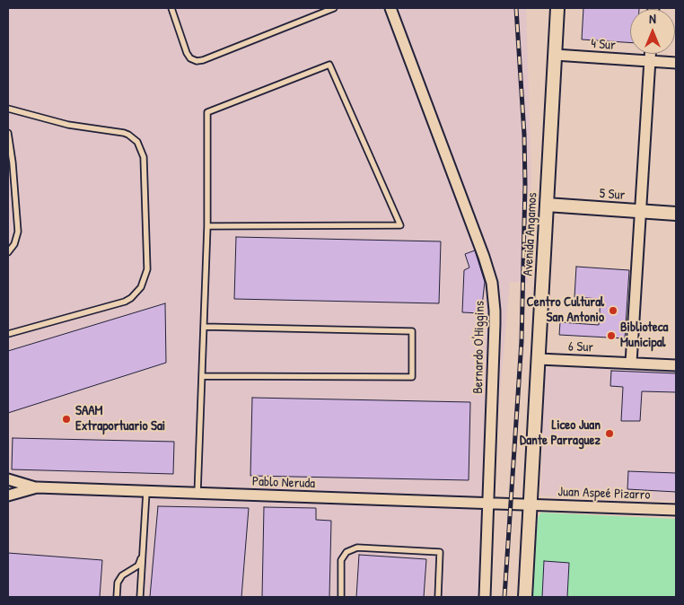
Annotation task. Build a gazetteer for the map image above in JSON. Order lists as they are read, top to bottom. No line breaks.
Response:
{"streets":{"street":["4 Sur","5 Sur","Avenida Angamos","Bernardo O'Higgins","6 Sur","Pablo Neruda","Juan Aspeé Pizarro"]},"crossings":[["4 Sur","Avenida Angamos"],["5 Sur","Avenida Angamos"],["Avenida Angamos","6 Sur"],["Avenida Angamos","Pablo Neruda"],["Avenida Angamos","Juan Aspeé Pizarro"],["Bernardo O'Higgins","Pablo Neruda"],["Pablo Neruda","Juan Aspeé Pizarro"]],"places":["Centro Cultural San Antonio","Biblioteca Municipal","SAAM Extraportuario Sai","Liceo Juan Dante Parraguez"],"north":"top"}
